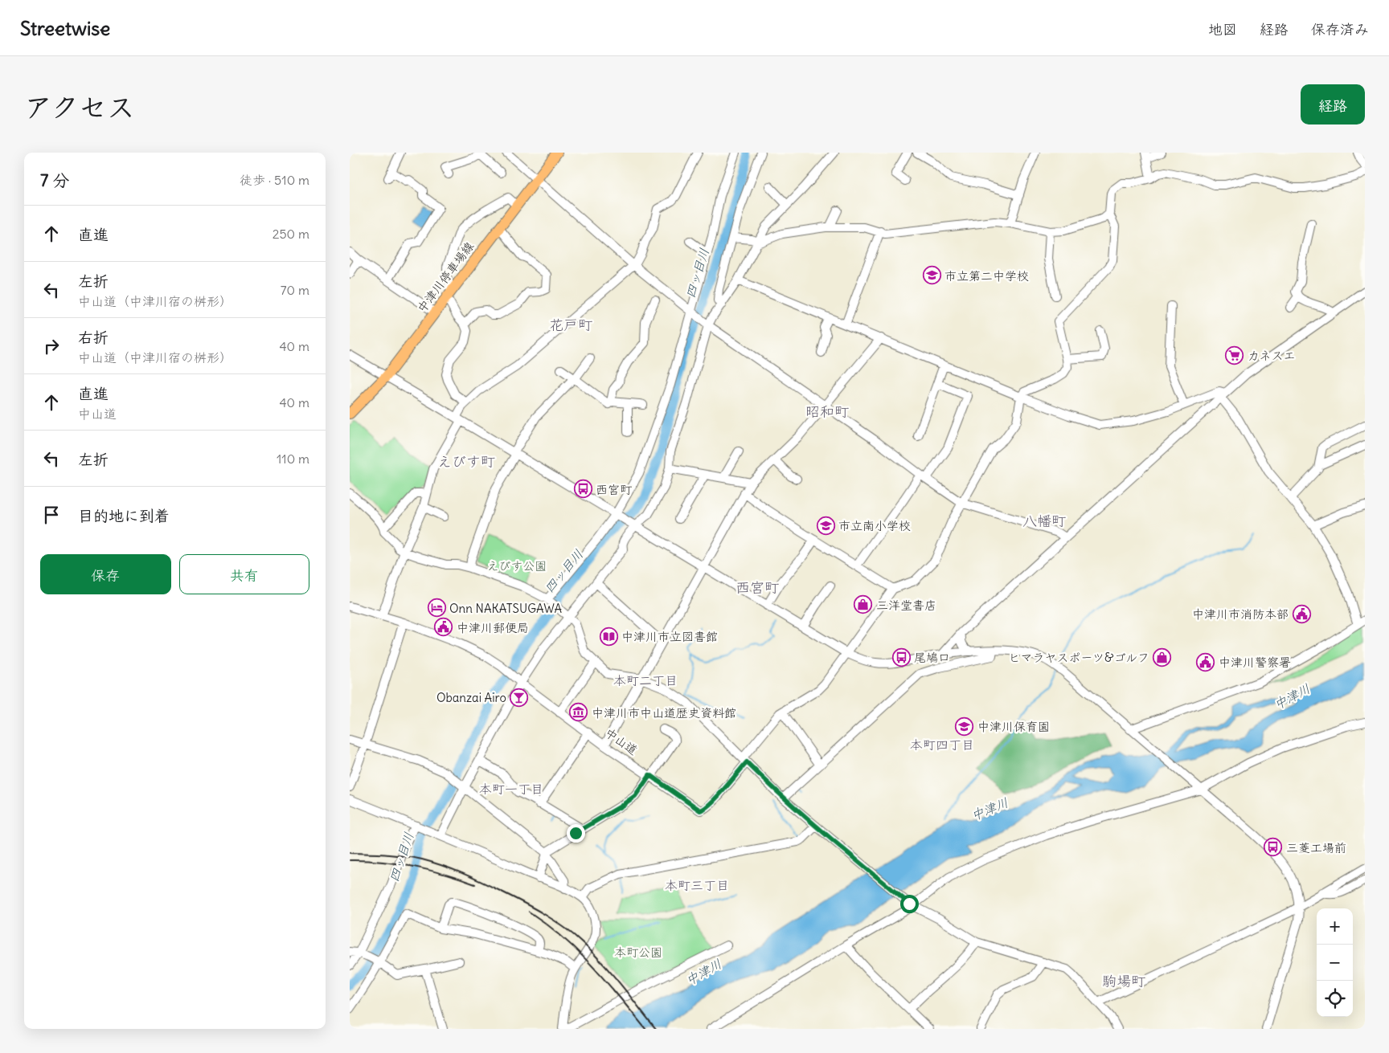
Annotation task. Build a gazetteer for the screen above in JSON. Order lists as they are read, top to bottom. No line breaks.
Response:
{"streets":{"main road":["中津川停車場線"],"street":["中山道"]},"districts":["花戸町","昭和町","えびす町","八幡町","西宮町","本町二丁目","本町四丁目","本町一丁目","本町三丁目","駒場町"],"water":["四ッ目川","中津川"],"parks":["えびす公園","本町公園"],"places":{"school or university":["市立第二中学校","市立南小学校","中津川保育園"],"supermarket":["カネスエ"],"bus stop":["西宮町","尾鳩口","三菱工場前"],"shop":["三洋堂書店","ヒマラヤスポーツ&ゴルフ"],"hotel":["Onn NAKATSUGAWA"],"public building":["中津川市消防本部","中津川郵便局","中津川警察署"],"library":["中津川市立図書館"],"bar":["Obanzai Airo"],"museum":["中津川市中山道歴史資料館"]},"page":{"header":"Streetwise","nav":["地図","経路","保存済み"],"title":"アクセス","buttons":["経路",["保存","共有"]],"heading":["7 分","徒歩 · 510 m"],"list":[["直進","250 m"],["左折","中山道（中津川宿の桝形）","70 m"],["右折","中山道（中津川宿の桝形）","40 m"],["直進","中山道","40 m"],["左折","110 m"],"目的地に到着"],"map_buttons":["+","−"]}}
